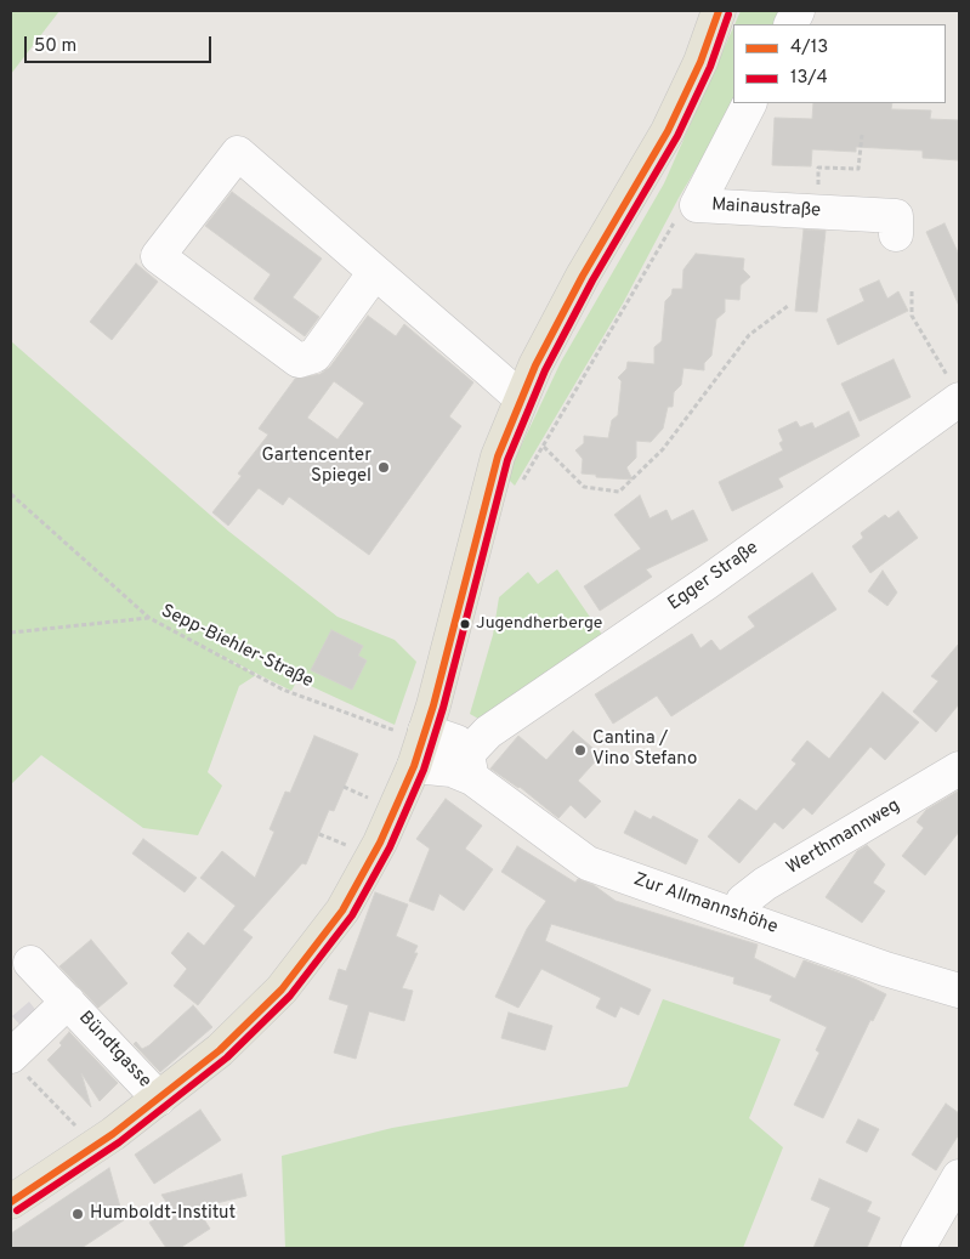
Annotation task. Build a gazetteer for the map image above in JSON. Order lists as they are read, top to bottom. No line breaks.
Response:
{"streets":{"street":["Mainaustraße","Egger Straße","Werthmannweg","Zur Allmannshöhe","Bündtgasse"],"path":["Sepp-Biehler-Straße"]},"crossings":[["Egger Straße","Zur Allmannshöhe"],["Sepp-Biehler-Straße","Zur Allmannshöhe"],["Werthmannweg","Zur Allmannshöhe"]],"places":["Gartencenter Spiegel","Jugendherberge","Cantina / Vino Stefano","Humboldt-Institut"],"lines":["transit line 4/13","transit line 13/4"],"legend":["4/13","13/4"],"scale_bar":"50 m"}
